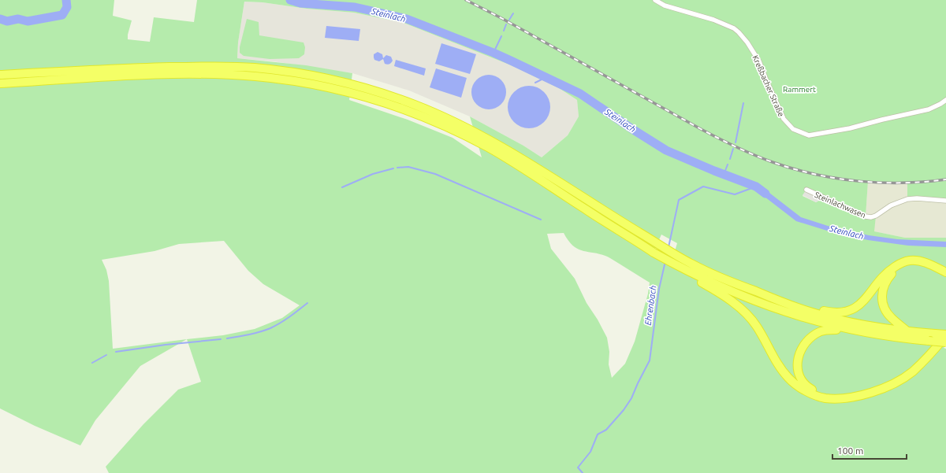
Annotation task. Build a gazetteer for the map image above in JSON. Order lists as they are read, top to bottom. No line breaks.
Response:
{"streets":{"street":["Kreßbacher Straße","Steinlachwasen"]},"water":["Steinlach","Ehrenbach"],"parks":["Rammert"],"scale_bar":"100 m"}
